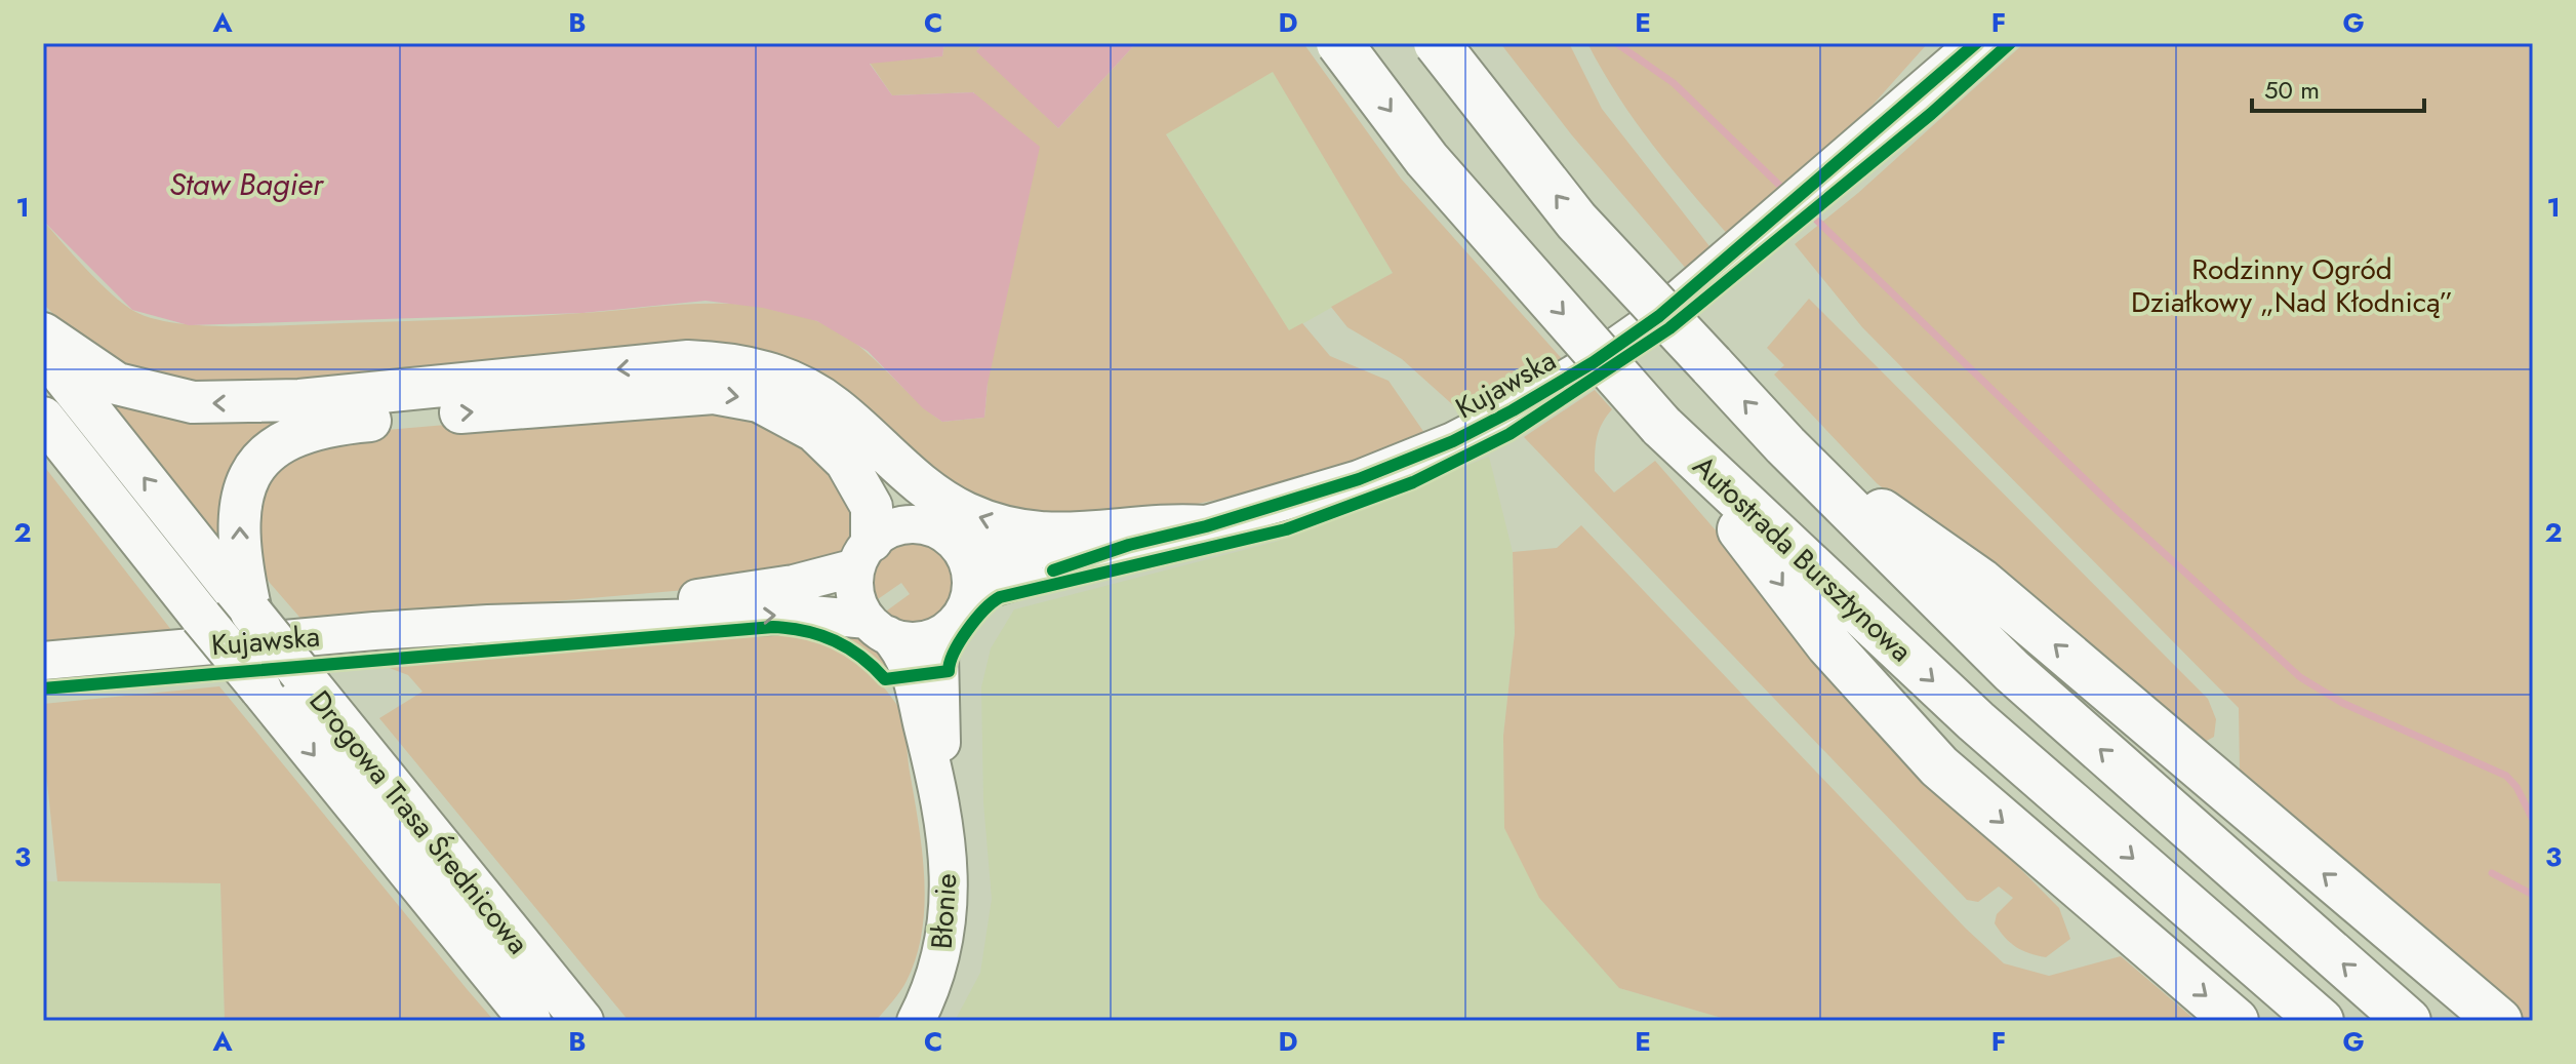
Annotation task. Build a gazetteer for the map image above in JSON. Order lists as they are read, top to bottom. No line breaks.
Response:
{"streets":{"highway":["Autostrada Bursztynowa"],"main road":["Drogowa Trasa Średnicowa"],"street":["Kujawska","Błonie"]},"crossings":[["Kujawska","Błonie"]],"water":["Staw Bagier"],"parks":["Rodzinny Ogród Działkowy „Nad Kłodnicą”"],"scale_bar":"50 m","grid":{"columns":["A","B","C","D","E","F","G"],"rows":["1","2","3"]}}
